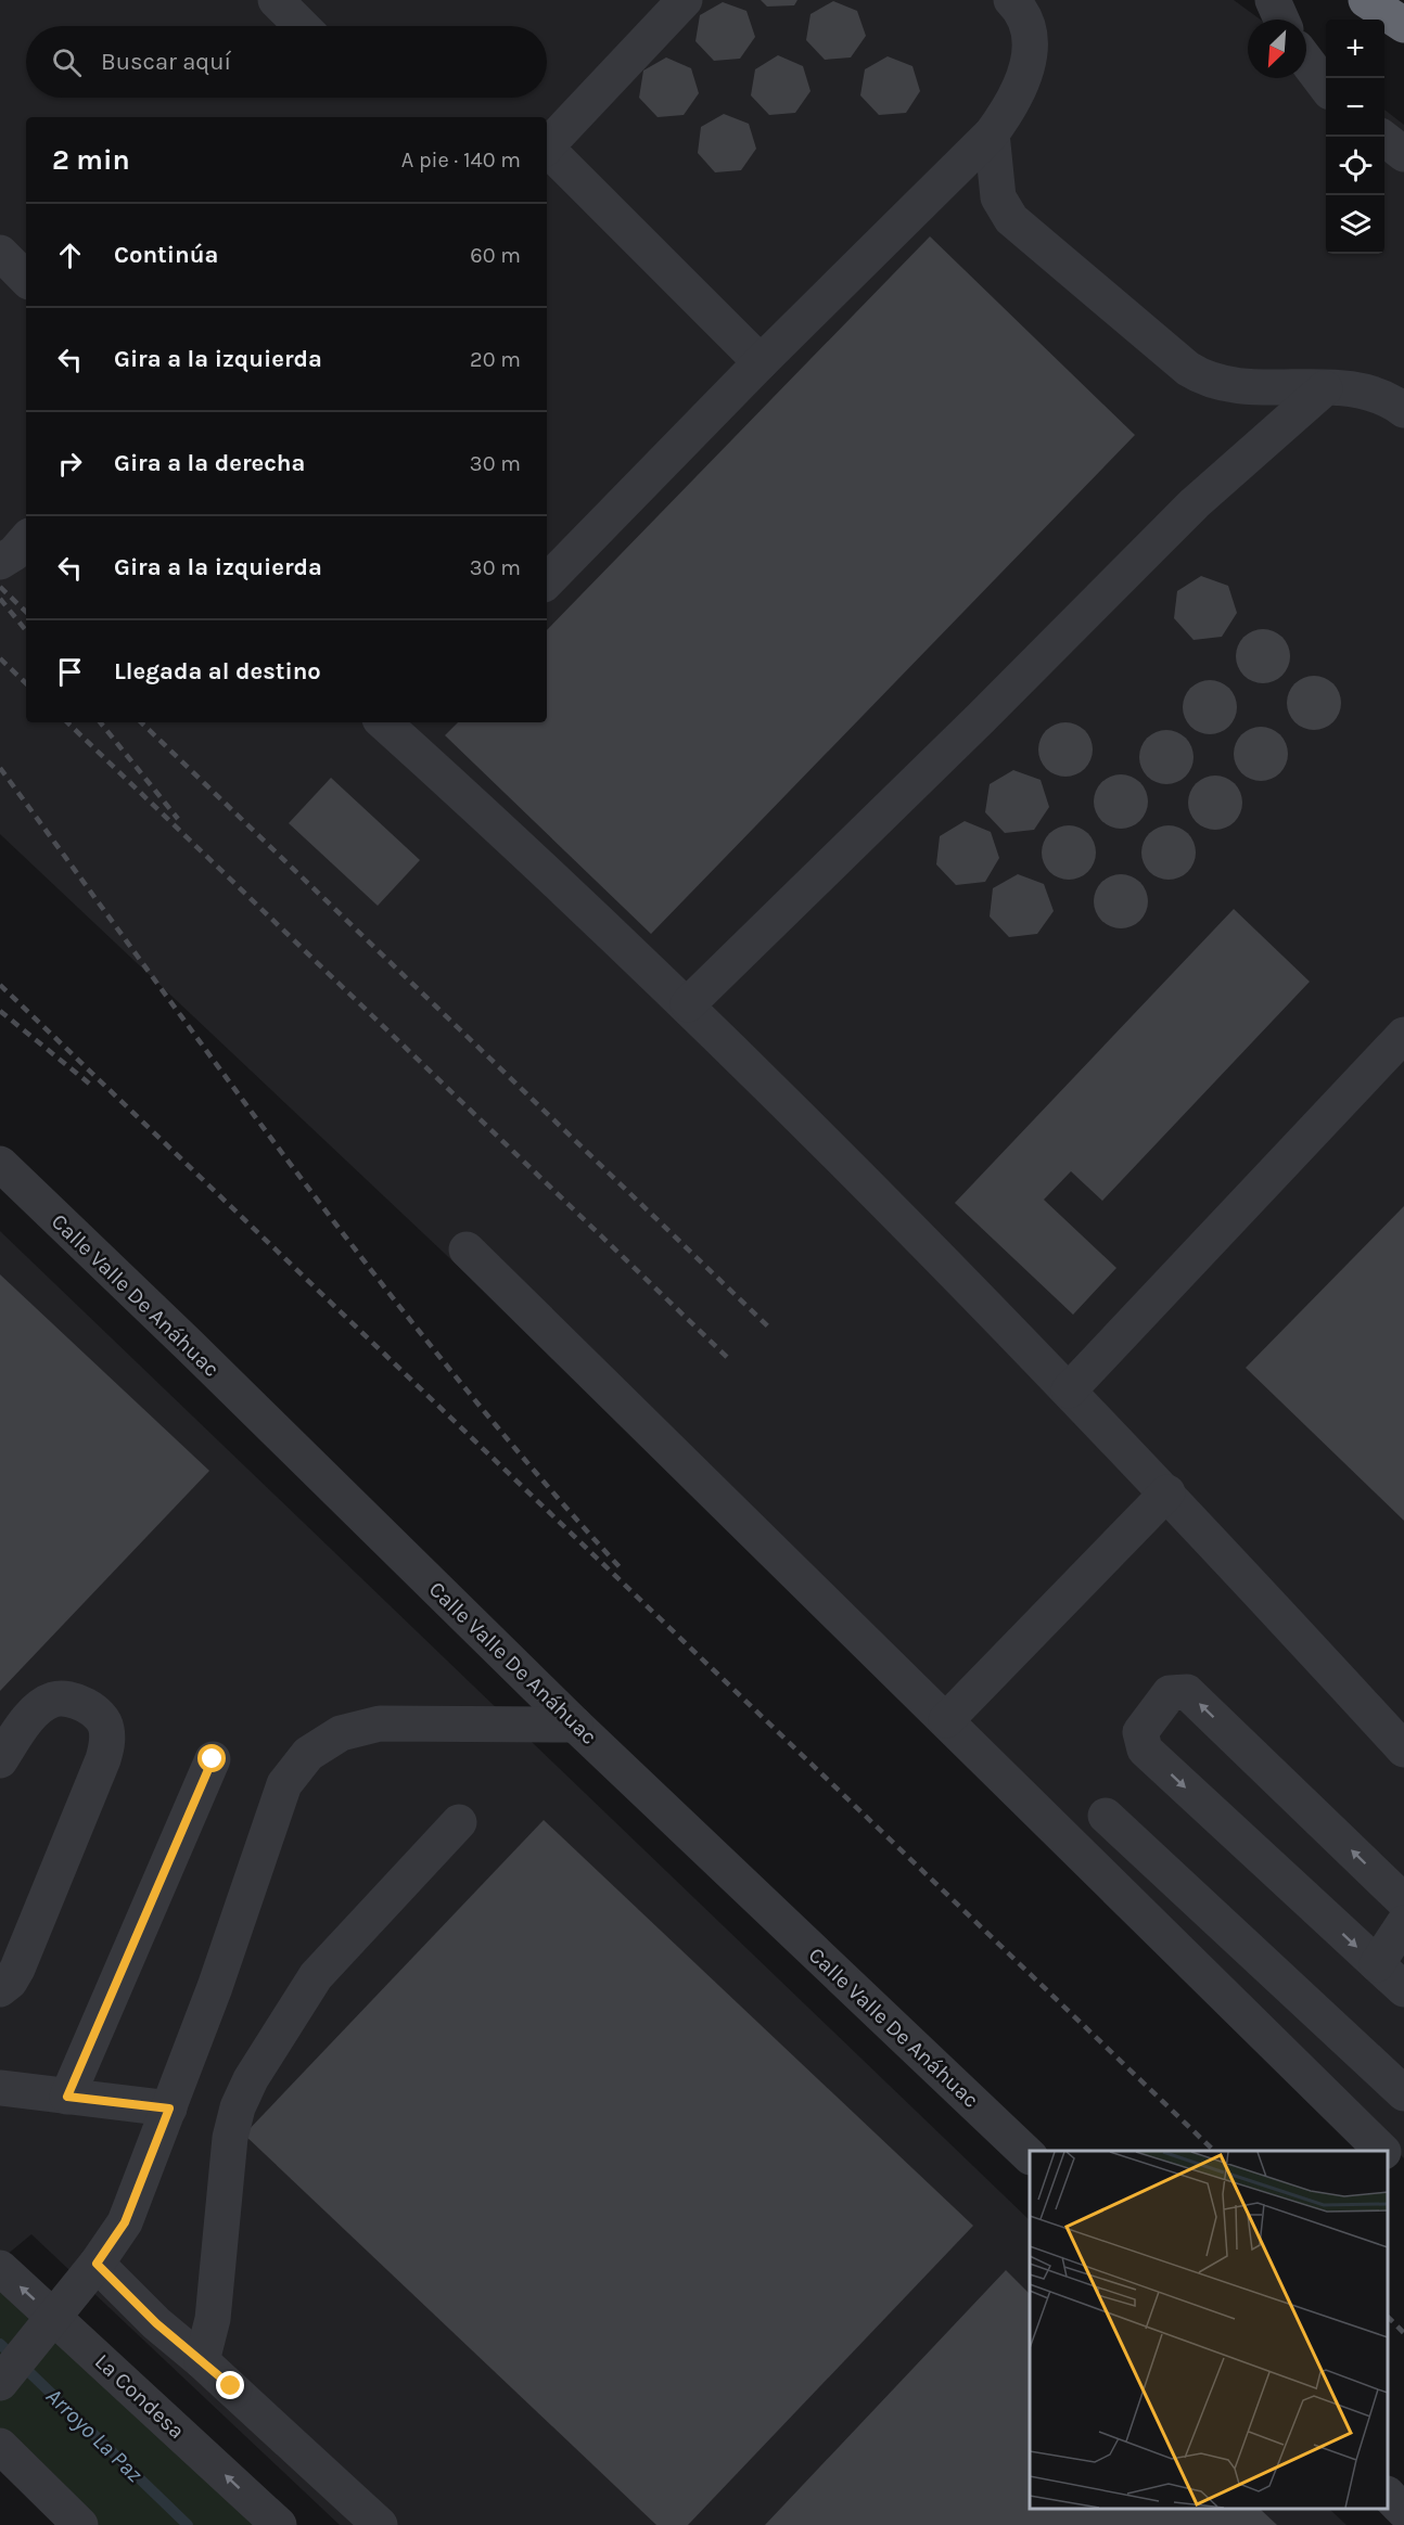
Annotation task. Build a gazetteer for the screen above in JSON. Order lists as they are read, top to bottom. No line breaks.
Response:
{"streets":{"street":["Calle Valle De Anáhuac","La Condesa"]},"water":["Arroyo La Paz"],"north":"bottom left","page":{"map_buttons":["+","−"],"search":"Buscar aquí","heading":["2 min","A pie · 140 m"],"list":[["Continúa","60 m"],["Gira a la izquierda","20 m"],["Gira a la derecha","30 m"],["Gira a la izquierda","30 m"],"Llegada al destino"]}}
